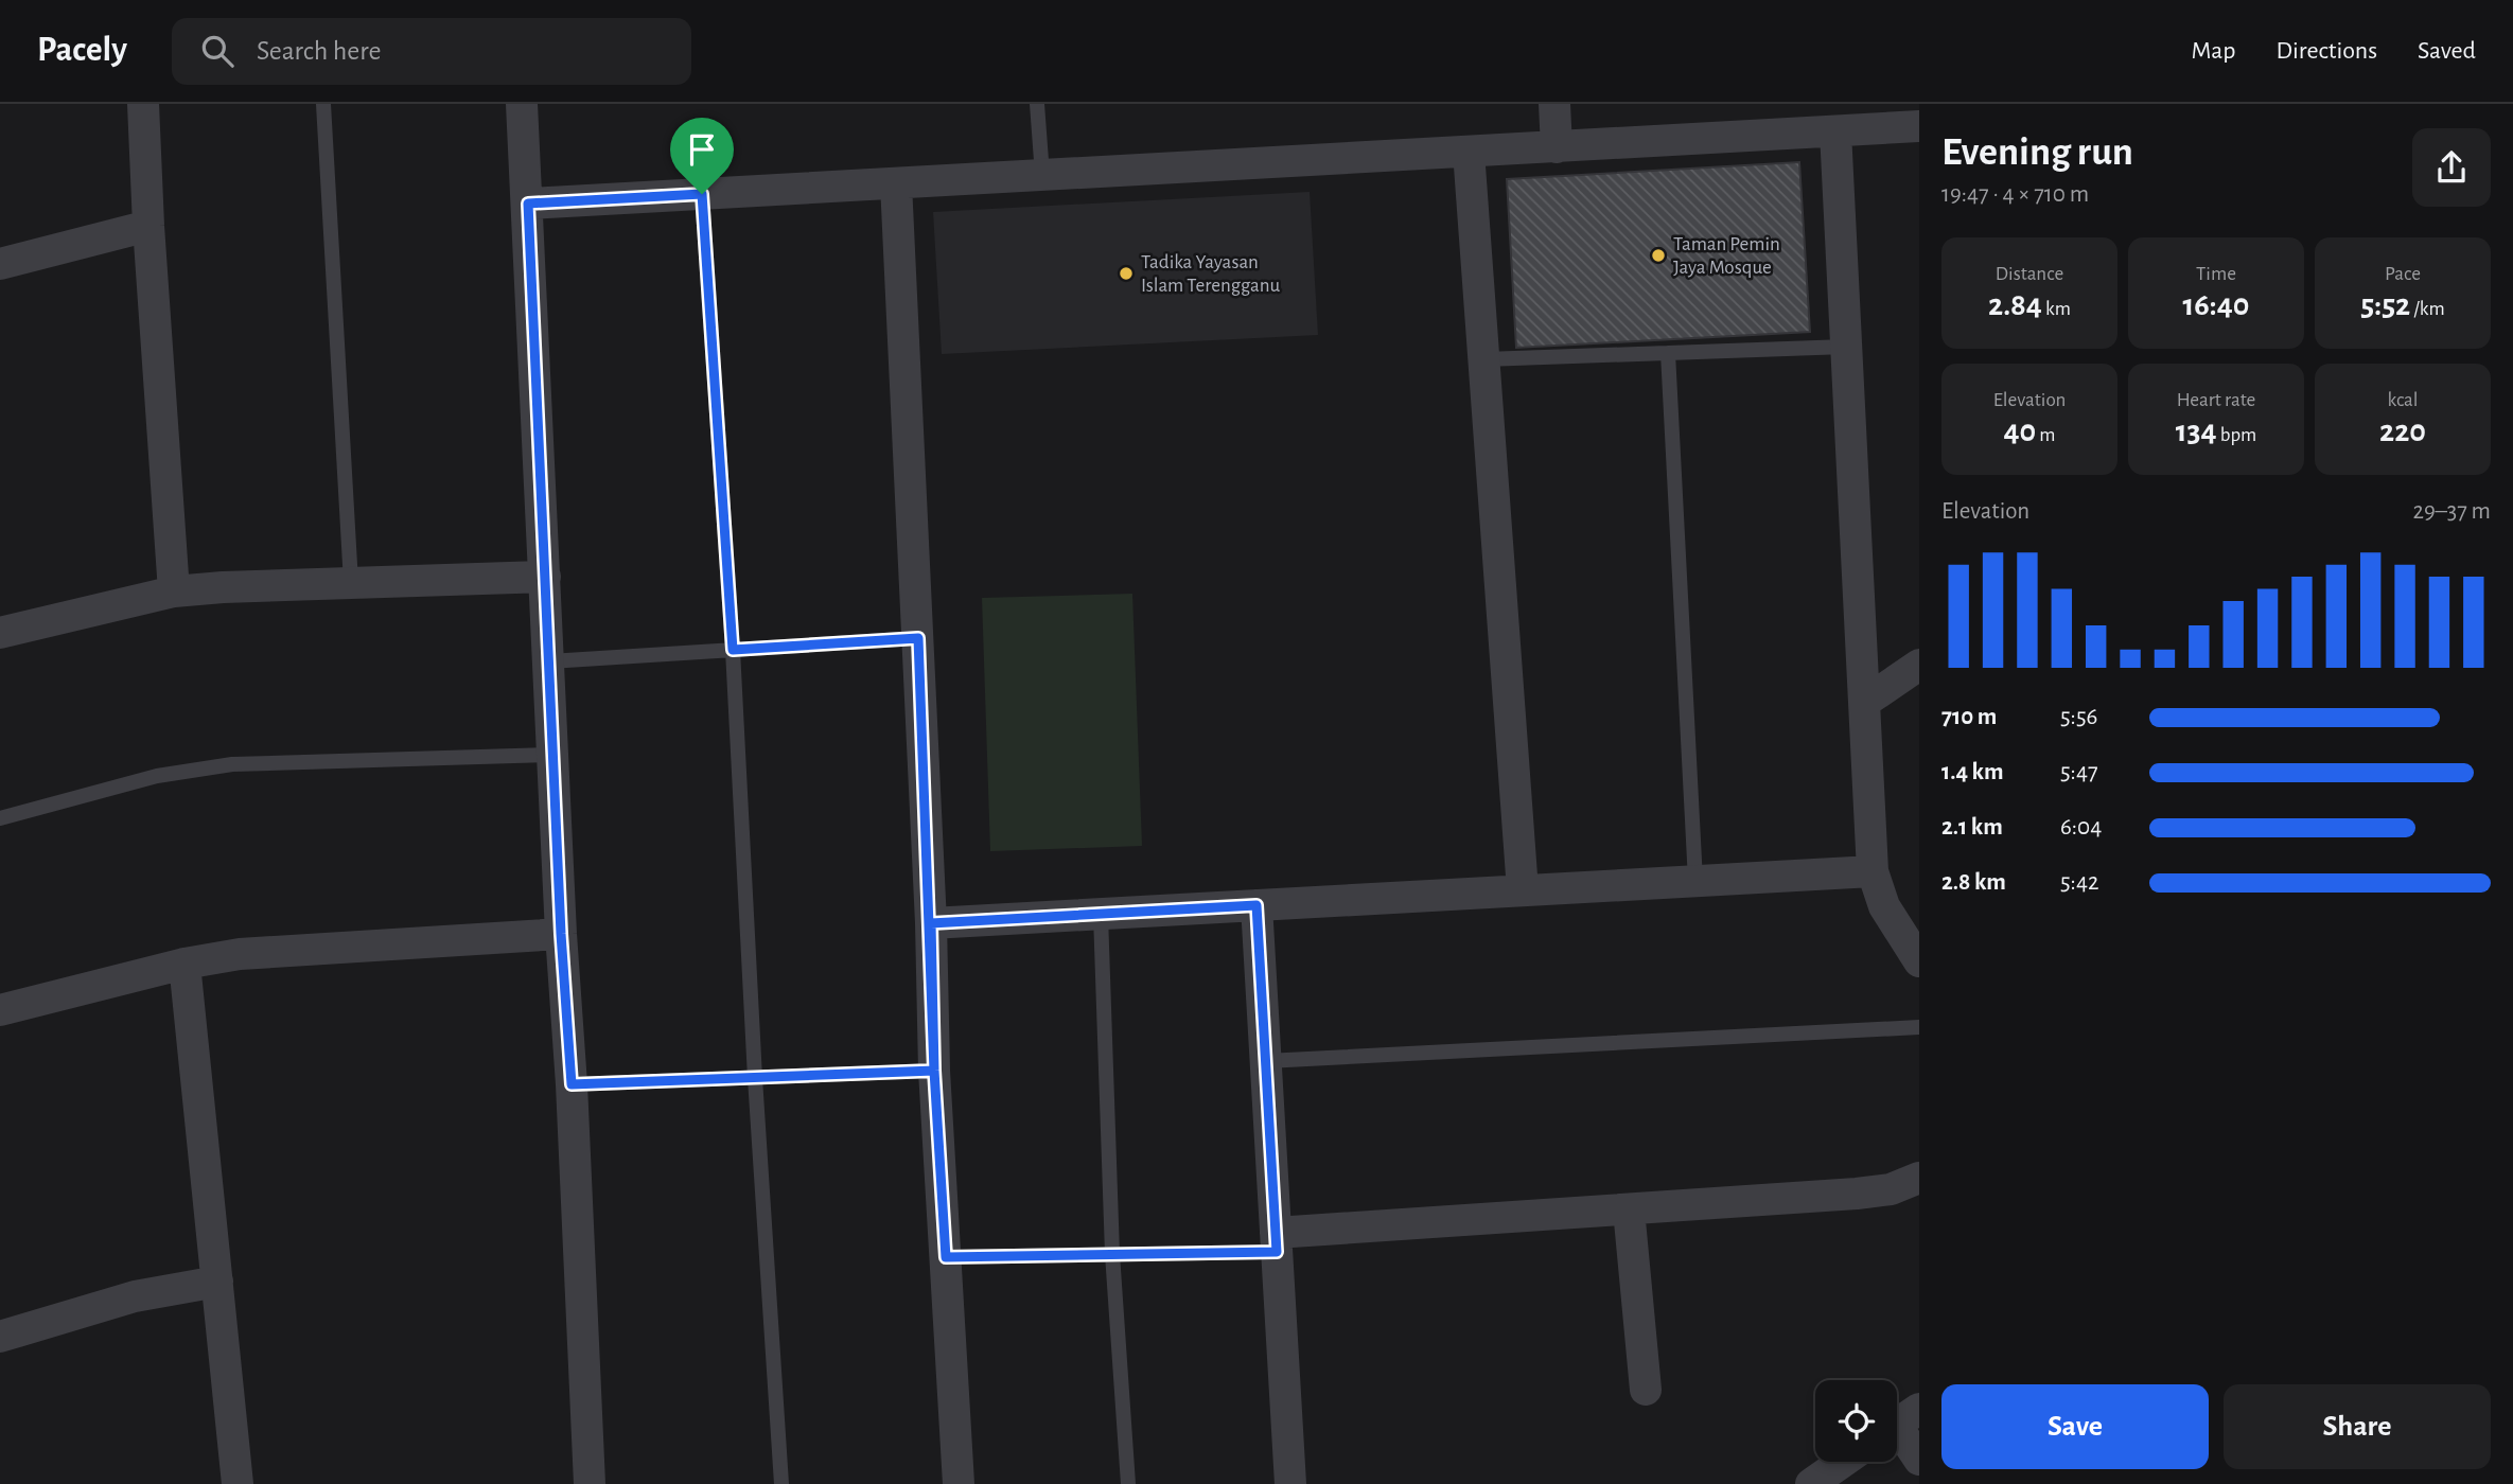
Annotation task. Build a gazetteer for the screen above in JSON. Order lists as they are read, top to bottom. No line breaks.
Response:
{"places":["Taman Pemin Jaya Mosque","Tadika Yayasan Islam Terengganu"],"page":{"header":"Pacely","search":"Search here","nav":["Map","Directions","Saved"],"heading":["Evening run","19:47 · 4 × 710 m"],"stats":[["Distance","2.84 km"],["Time","16:40"],["Pace","5:52 /km"],["Elevation","40 m"],["Heart rate","134 bpm"],["kcal","220"]],"chart":["Elevation","29–37 m"],"list":[{"name":"710 m","note":"5:56"},{"name":"1.4 km","note":"5:47"},{"name":"2.1 km","note":"6:04"},{"name":"2.8 km","note":"5:42"}],"buttons":["Save","Share"]}}
